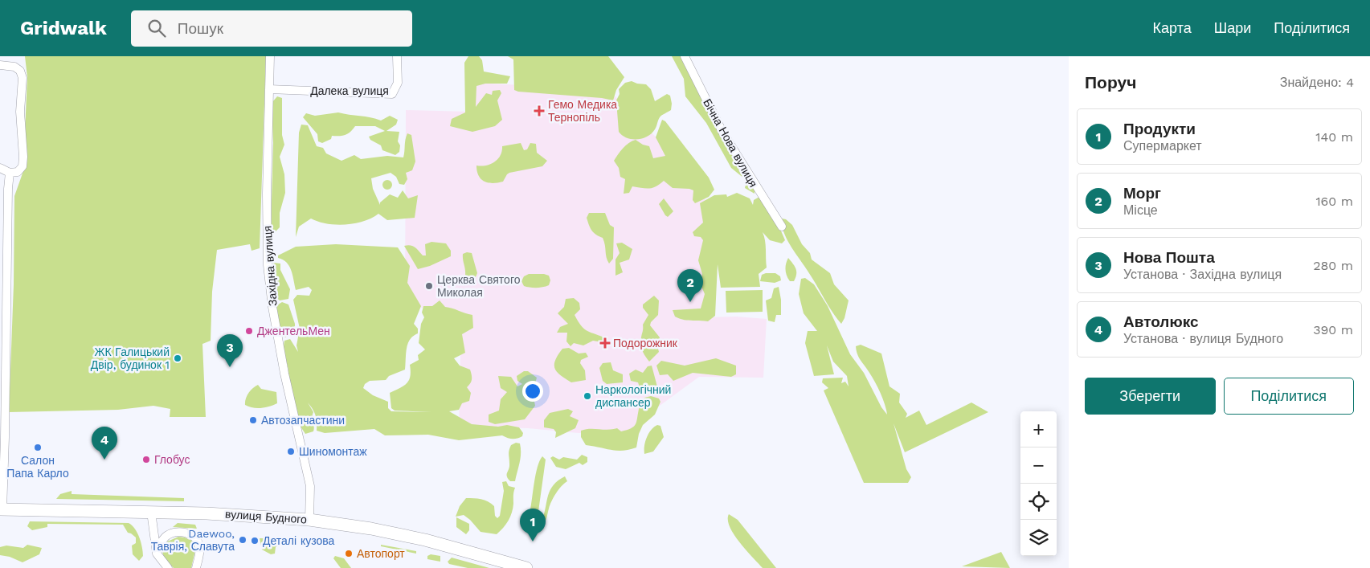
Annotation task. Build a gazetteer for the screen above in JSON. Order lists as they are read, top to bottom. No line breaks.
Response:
{"streets":{"highway":["вулиця Будного"],"street":["Далека вулиця","Бічна Нова вулиця","Західна вулиця"]},"crossings":[["Далека вулиця","Західна вулиця"],["Західна вулиця","вулиця Будного"]],"places":{"health":["Гемо Медика Тернопіль","Подорожник"],"other":["Церква Святого Миколая","ДжентельМен","ЖК Галицький Двір, будинок 1","Наркологічний диспансер","Автозапчастини","Салон Папа Карло","Шиномонтаж","Глобус","Daewoo, Таврія, Славута","Деталі кузова","Автопорт"]},"page":{"header":"Gridwalk","search":"Пошук","nav":["Карта","Шари","Поділитися"],"heading":["Поруч","Знайдено: 4"],"list":[{"mark":"1","name":"Продукти","note":"Супермаркет","value":"140 m"},{"mark":"2","name":"Морг","note":"Місце","value":"160 m"},{"mark":"3","name":"Нова Пошта","note":"Установа · Західна вулиця","value":"280 m"},{"mark":"4","name":"Автолюкс","note":"Установа · вулиця Будного","value":"390 m"}],"pins":["2","3","4","1"],"buttons":["Зберегти","Поділитися"],"map_buttons":["+","−"]}}
